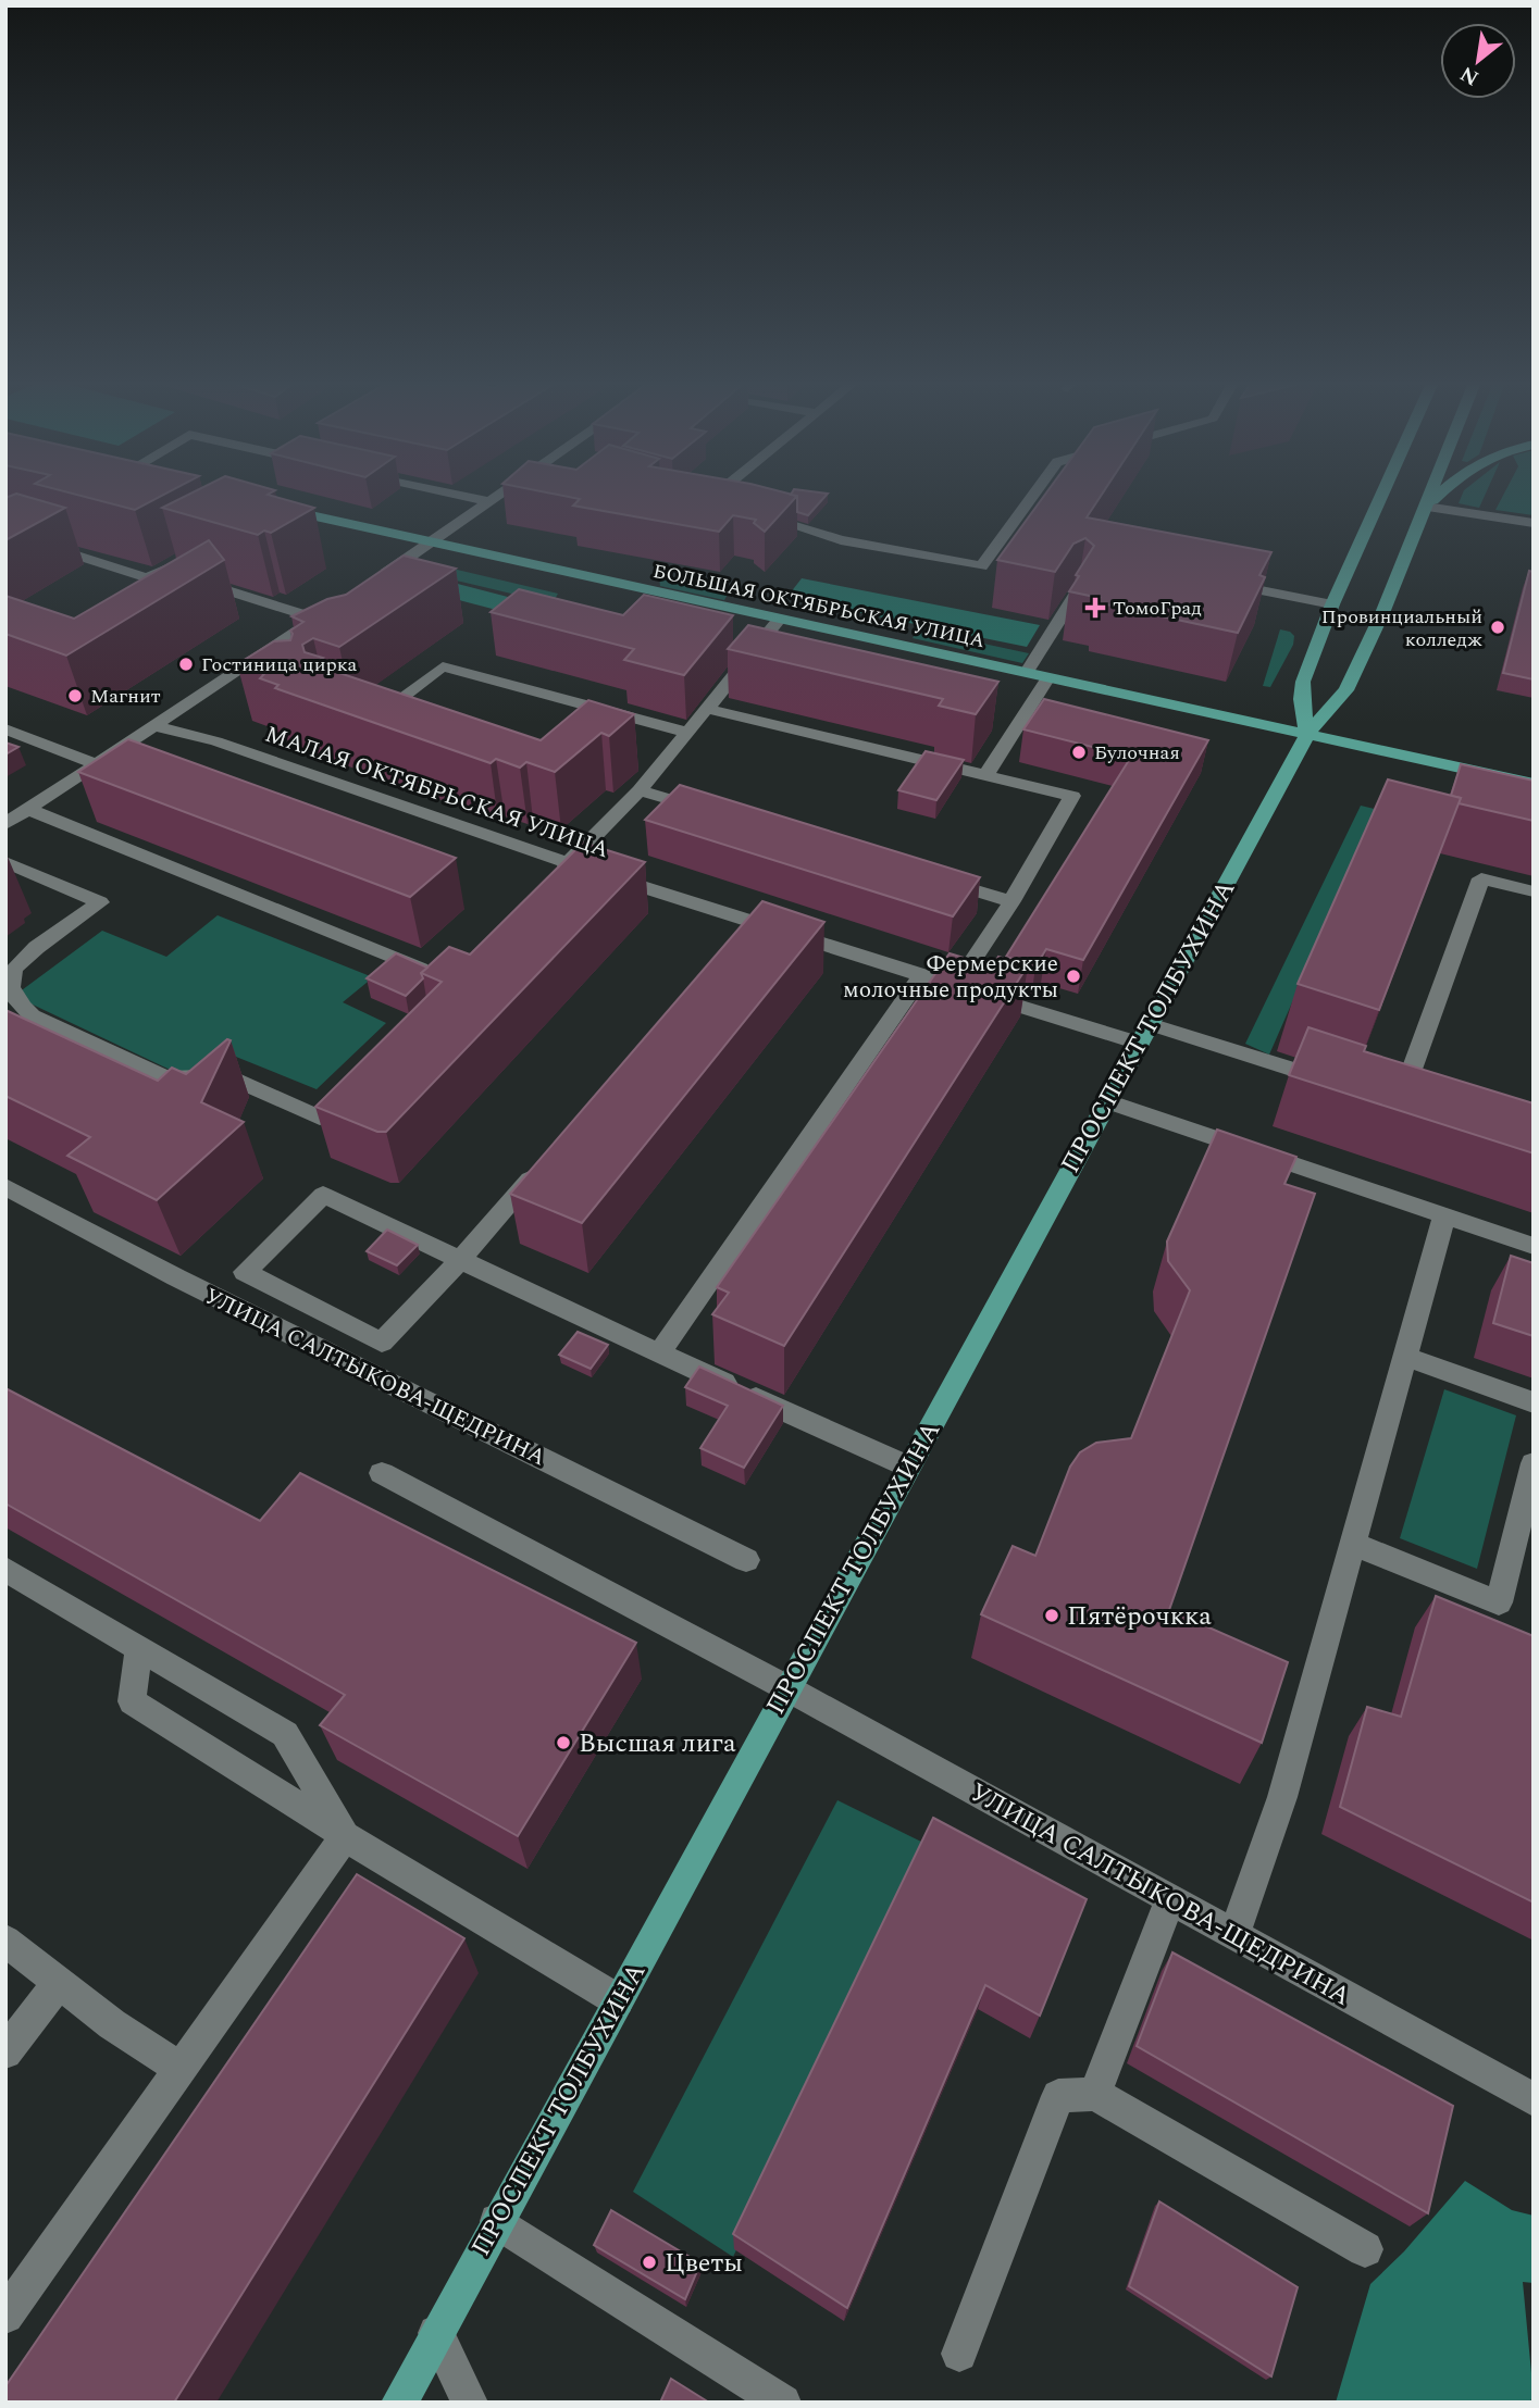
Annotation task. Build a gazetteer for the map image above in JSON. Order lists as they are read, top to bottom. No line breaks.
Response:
{"streets":{"main road":["БОЛЬШАЯ ОКТЯБРЬСКАЯ УЛИЦА","ПРОСПЕКТ ТОЛБУХИНА"],"street":["МАЛАЯ ОКТЯБРЬСКАЯ УЛИЦА","УЛИЦА САЛТЫКОВА-ЩЕДРИНА"]},"crossings":[["БОЛЬШАЯ ОКТЯБРЬСКАЯ УЛИЦА","ПРОСПЕКТ ТОЛБУХИНА"],["МАЛАЯ ОКТЯБРЬСКАЯ УЛИЦА","ПРОСПЕКТ ТОЛБУХИНА"],["ПРОСПЕКТ ТОЛБУХИНА","УЛИЦА САЛТЫКОВА-ЩЕДРИНА"]],"places":{"health":["ТомоГрад"],"other":["Провинциальный колледж","Гостиница цирка","Магнит","Булочная","Фермерские молочные продукты","Пятёрочкка","Высшая лига","Цветы"]},"north":"bottom left"}
